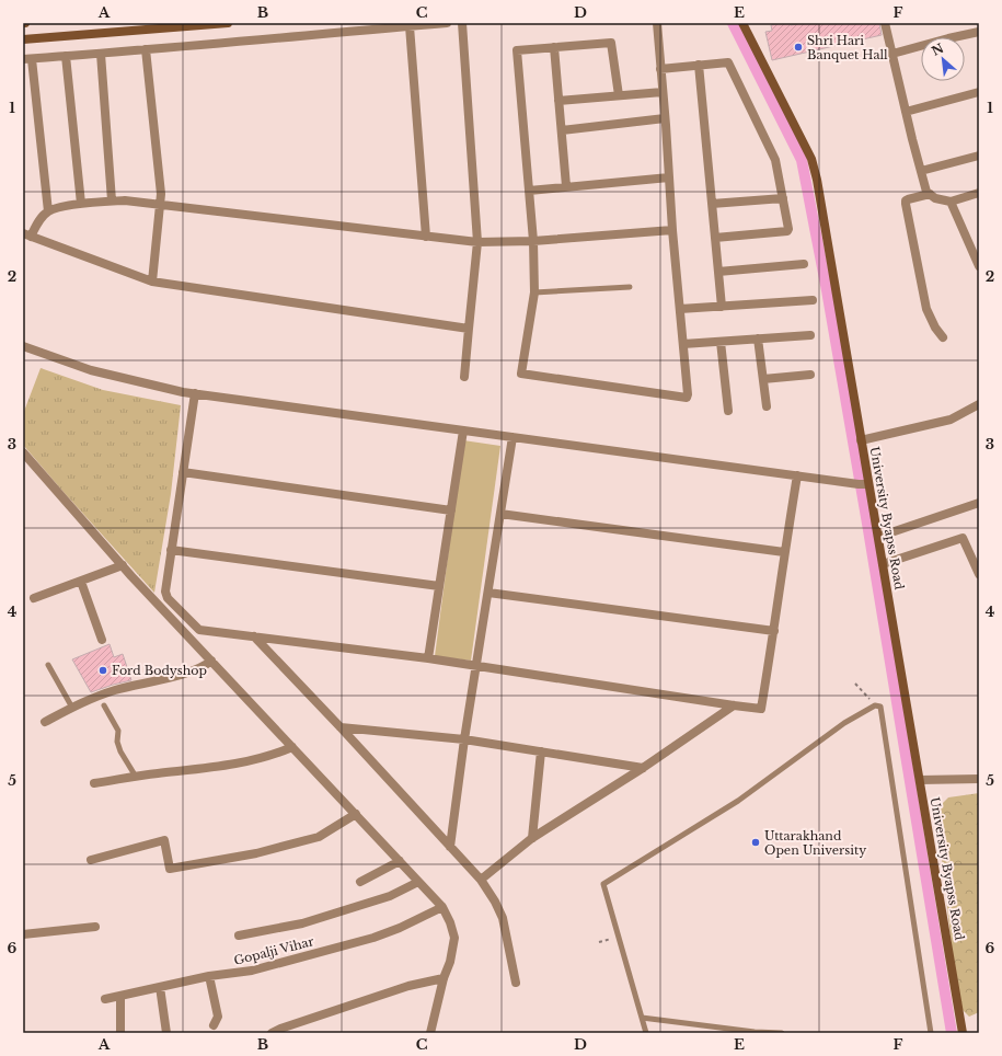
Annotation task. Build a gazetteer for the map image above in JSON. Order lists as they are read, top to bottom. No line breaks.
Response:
{"streets":{"main road":["University Byapss Road"],"street":["Gopalji Vihar"]},"places":["Shri Hari Banquet Hall","Ford Bodyshop","Uttarakhand Open University"],"north":"top left","grid":{"columns":["A","B","C","D","E","F"],"rows":["1","2","3","4","5","6"]}}
